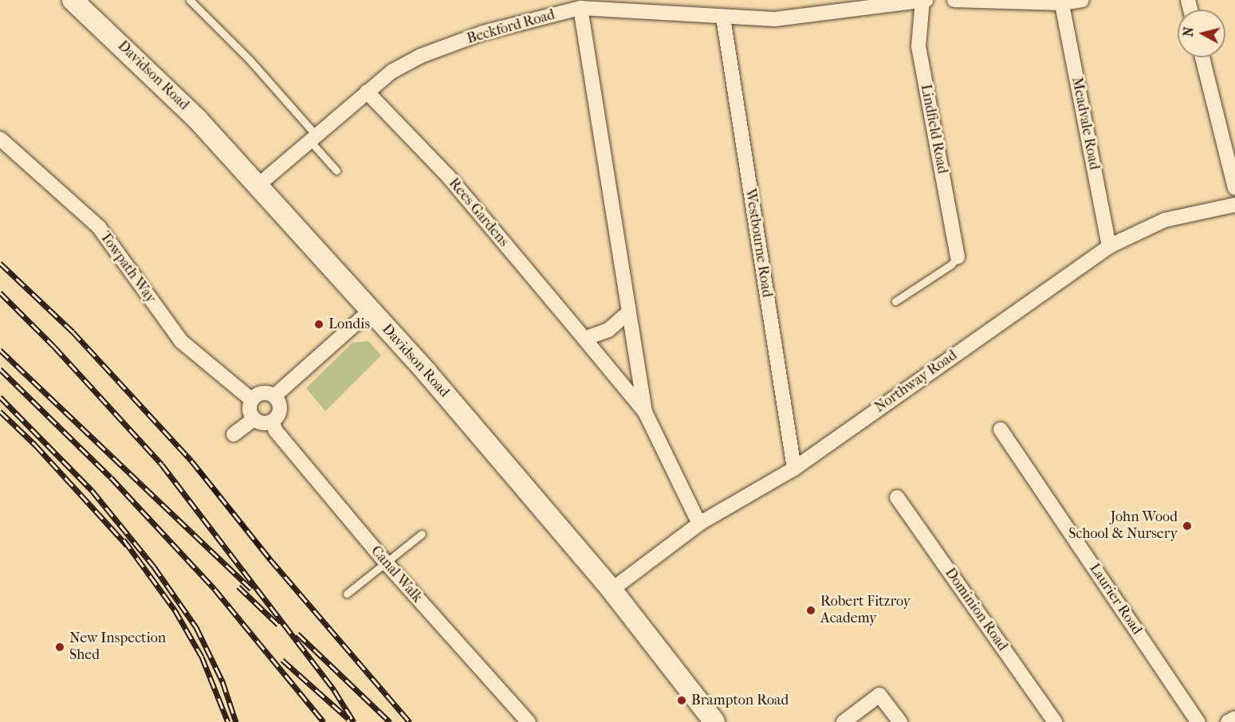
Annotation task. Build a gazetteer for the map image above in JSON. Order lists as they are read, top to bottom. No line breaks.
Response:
{"streets":{"street":["Beckford Road","Davidson Road","Meadvale Road","Lindfield Road","Rees Gardens","Westbourne Road","Towpath Way","Northway Road","Canal Walk","Laurier Road","Dominion Road"]},"crossings":[["Beckford Road","Davidson Road"],["Beckford Road","Lindfield Road"],["Beckford Road","Rees Gardens"],["Beckford Road","Westbourne Road"],["Davidson Road","Northway Road"],["Meadvale Road","Northway Road"],["Rees Gardens","Northway Road"],["Westbourne Road","Northway Road"],["Towpath Way","Canal Walk"]],"places":["Londis","John Wood School & Nursery","Robert Fitzroy Academy","New Inspection Shed","Brampton Road"],"north":"left"}
